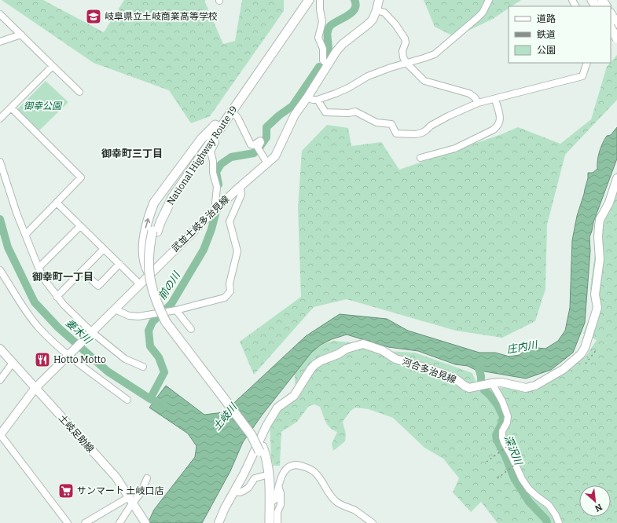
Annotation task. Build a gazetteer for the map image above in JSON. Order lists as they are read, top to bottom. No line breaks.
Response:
{"streets":{"highway":["National Highway Route 19"],"main road":["武並土岐多治見線","河合多治見線","土岐足助線"]},"crossings":[["武並土岐多治見線","土岐足助線"]],"districts":["御幸町三丁目","御幸町一丁目"],"water":["前の川","妻木川","庄内川","土岐川","深沢川"],"parks":["御幸公園"],"places":{"school or university":["岐阜県立土岐商業高等学校"],"restaurant":["Hotto Motto"],"supermarket":["サンマート 土岐口店"]},"legend":["道路","鉄道","公園"],"north":"bottom right"}
